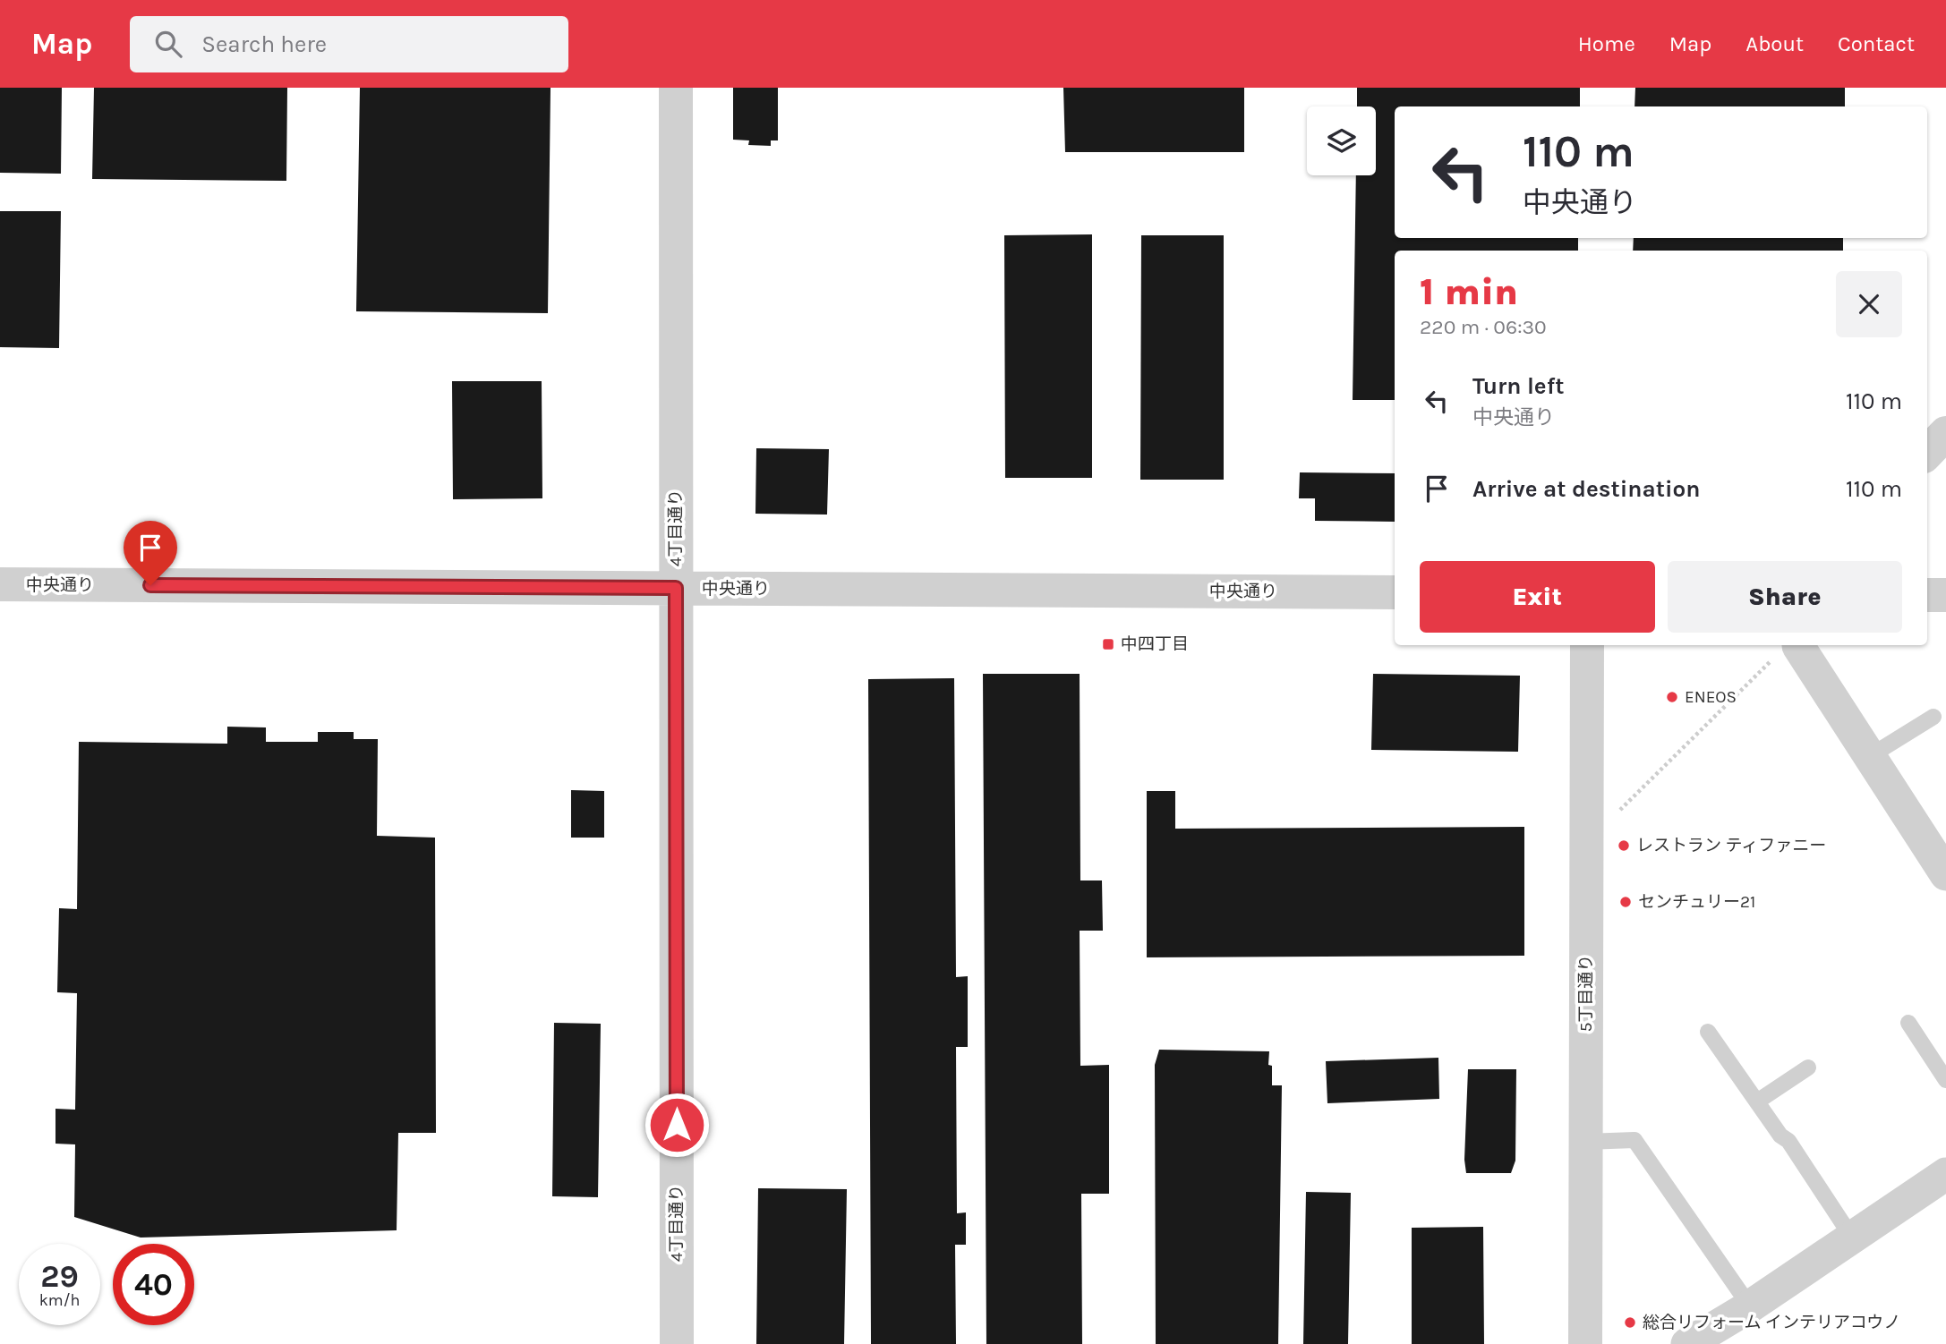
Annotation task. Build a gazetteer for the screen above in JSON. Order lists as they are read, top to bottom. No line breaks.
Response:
{"streets":{"street":["4丁目通り","中央通り","5丁目通り"]},"crossings":[["4丁目通り","中央通り"]],"places":{"transit":["中四丁目"],"other":["ENEOS","レストラン ティファニー","センチュリー21","総合リフォーム インテリアコウノ"]},"page":{"header":"Map","search":"Search here","nav":["Home","Map","About","Contact"],"turn":["110 m","中央通り"],"heading":["1 min","220 m · 06:30"],"list":[{"name":"Turn left","note":"中央通り","value":"110 m"},{"name":"Arrive at destination","value":"110 m"}],"buttons":["Exit","Share"],"speed":"29 km/h","limit":"40"}}
